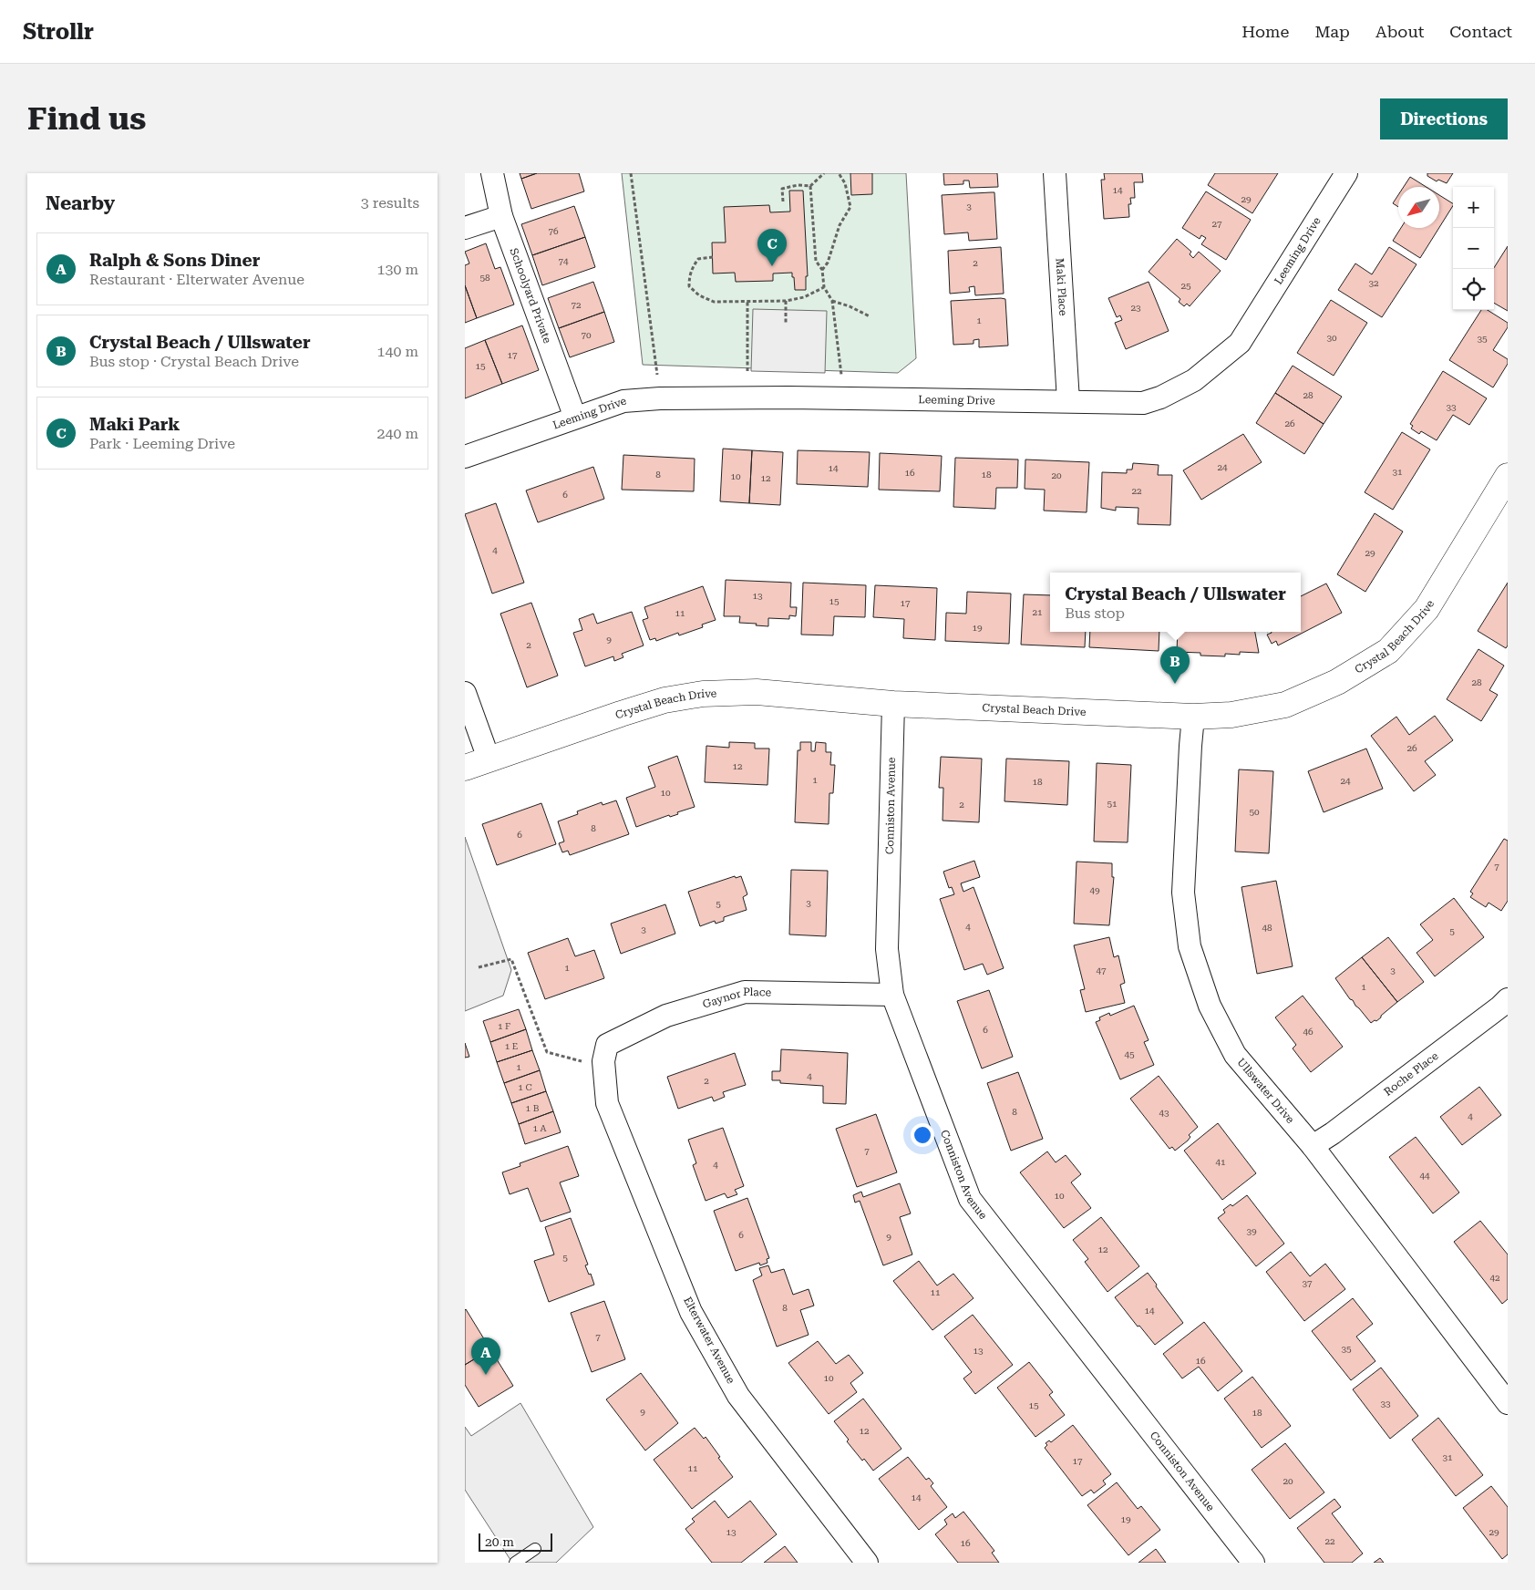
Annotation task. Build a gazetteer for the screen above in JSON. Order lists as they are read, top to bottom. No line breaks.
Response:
{"streets":{"street":["Leeming Drive","Maki Place","Schoolyard Private","Crystal Beach Drive","Conniston Avenue","Gaynor Place","Roche Place","Ullswater Drive","Elterwater Avenue"]},"crossings":[["Leeming Drive","Maki Place"],["Leeming Drive","Schoolyard Private"],["Crystal Beach Drive","Conniston Avenue"],["Crystal Beach Drive","Ullswater Drive"],["Conniston Avenue","Gaynor Place"],["Gaynor Place","Elterwater Avenue"],["Roche Place","Ullswater Drive"]],"house_numbers":["14","29","3","27","76","74","2","58","32","25","72","23","1","70","30","35","17","15","28","33","26","24","14","31","16","8","18","20","10","12","22","6","4","29","13","15","17","21","11","19","9","2","28","26","12","1","24","18","10","51","2","50","8","6","7","49","3","5","4","48","3","5","1","47","3","1","1 F","6","46","1 E","45","1","4","2","1 C","1 B","8","43","4","1 A","7","41","4","44","10","39","6","9","12","5","42","37","11","8","14","7","35","13","16","10","33","15","9","18","12","31","17","11","20","14","19","13","29","22","16"],"scale_bar":"20 m","north":"bottom left","page":{"header":"Strollr","nav":["Home","Map","About","Contact"],"buttons":"Directions","title":"Find us","heading":["Nearby","3 results"],"map_buttons":["+","−"],"pins":["C","B","A"],"list":[{"mark":"A","name":"Ralph & Sons Diner","note":"Restaurant · Elterwater Avenue","value":"130 m"},{"mark":"B","name":"Crystal Beach / Ullswater","note":"Bus stop · Crystal Beach Drive","value":"140 m"},{"mark":"C","name":"Maki Park","note":"Park · Leeming Drive","value":"240 m"}],"popup":["Crystal Beach / Ullswater","Bus stop"],"scale":"20 m"}}
